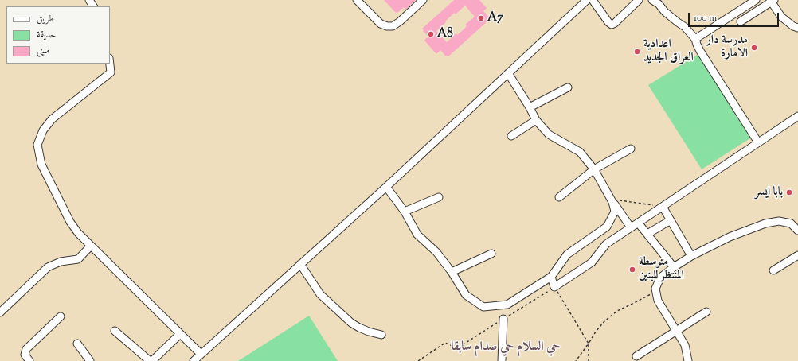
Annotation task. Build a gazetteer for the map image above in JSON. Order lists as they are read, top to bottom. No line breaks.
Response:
{"districts":["حي السلام حي صدام سابقا"],"places":["A7","A8","مدرسة دار الامارة","اعدادية العراق الجديد","بابا ايسر","متوسطة المنتظر للبنين"],"legend":["طريق","حديقة","مبنى"],"scale_bar":"100 m"}
